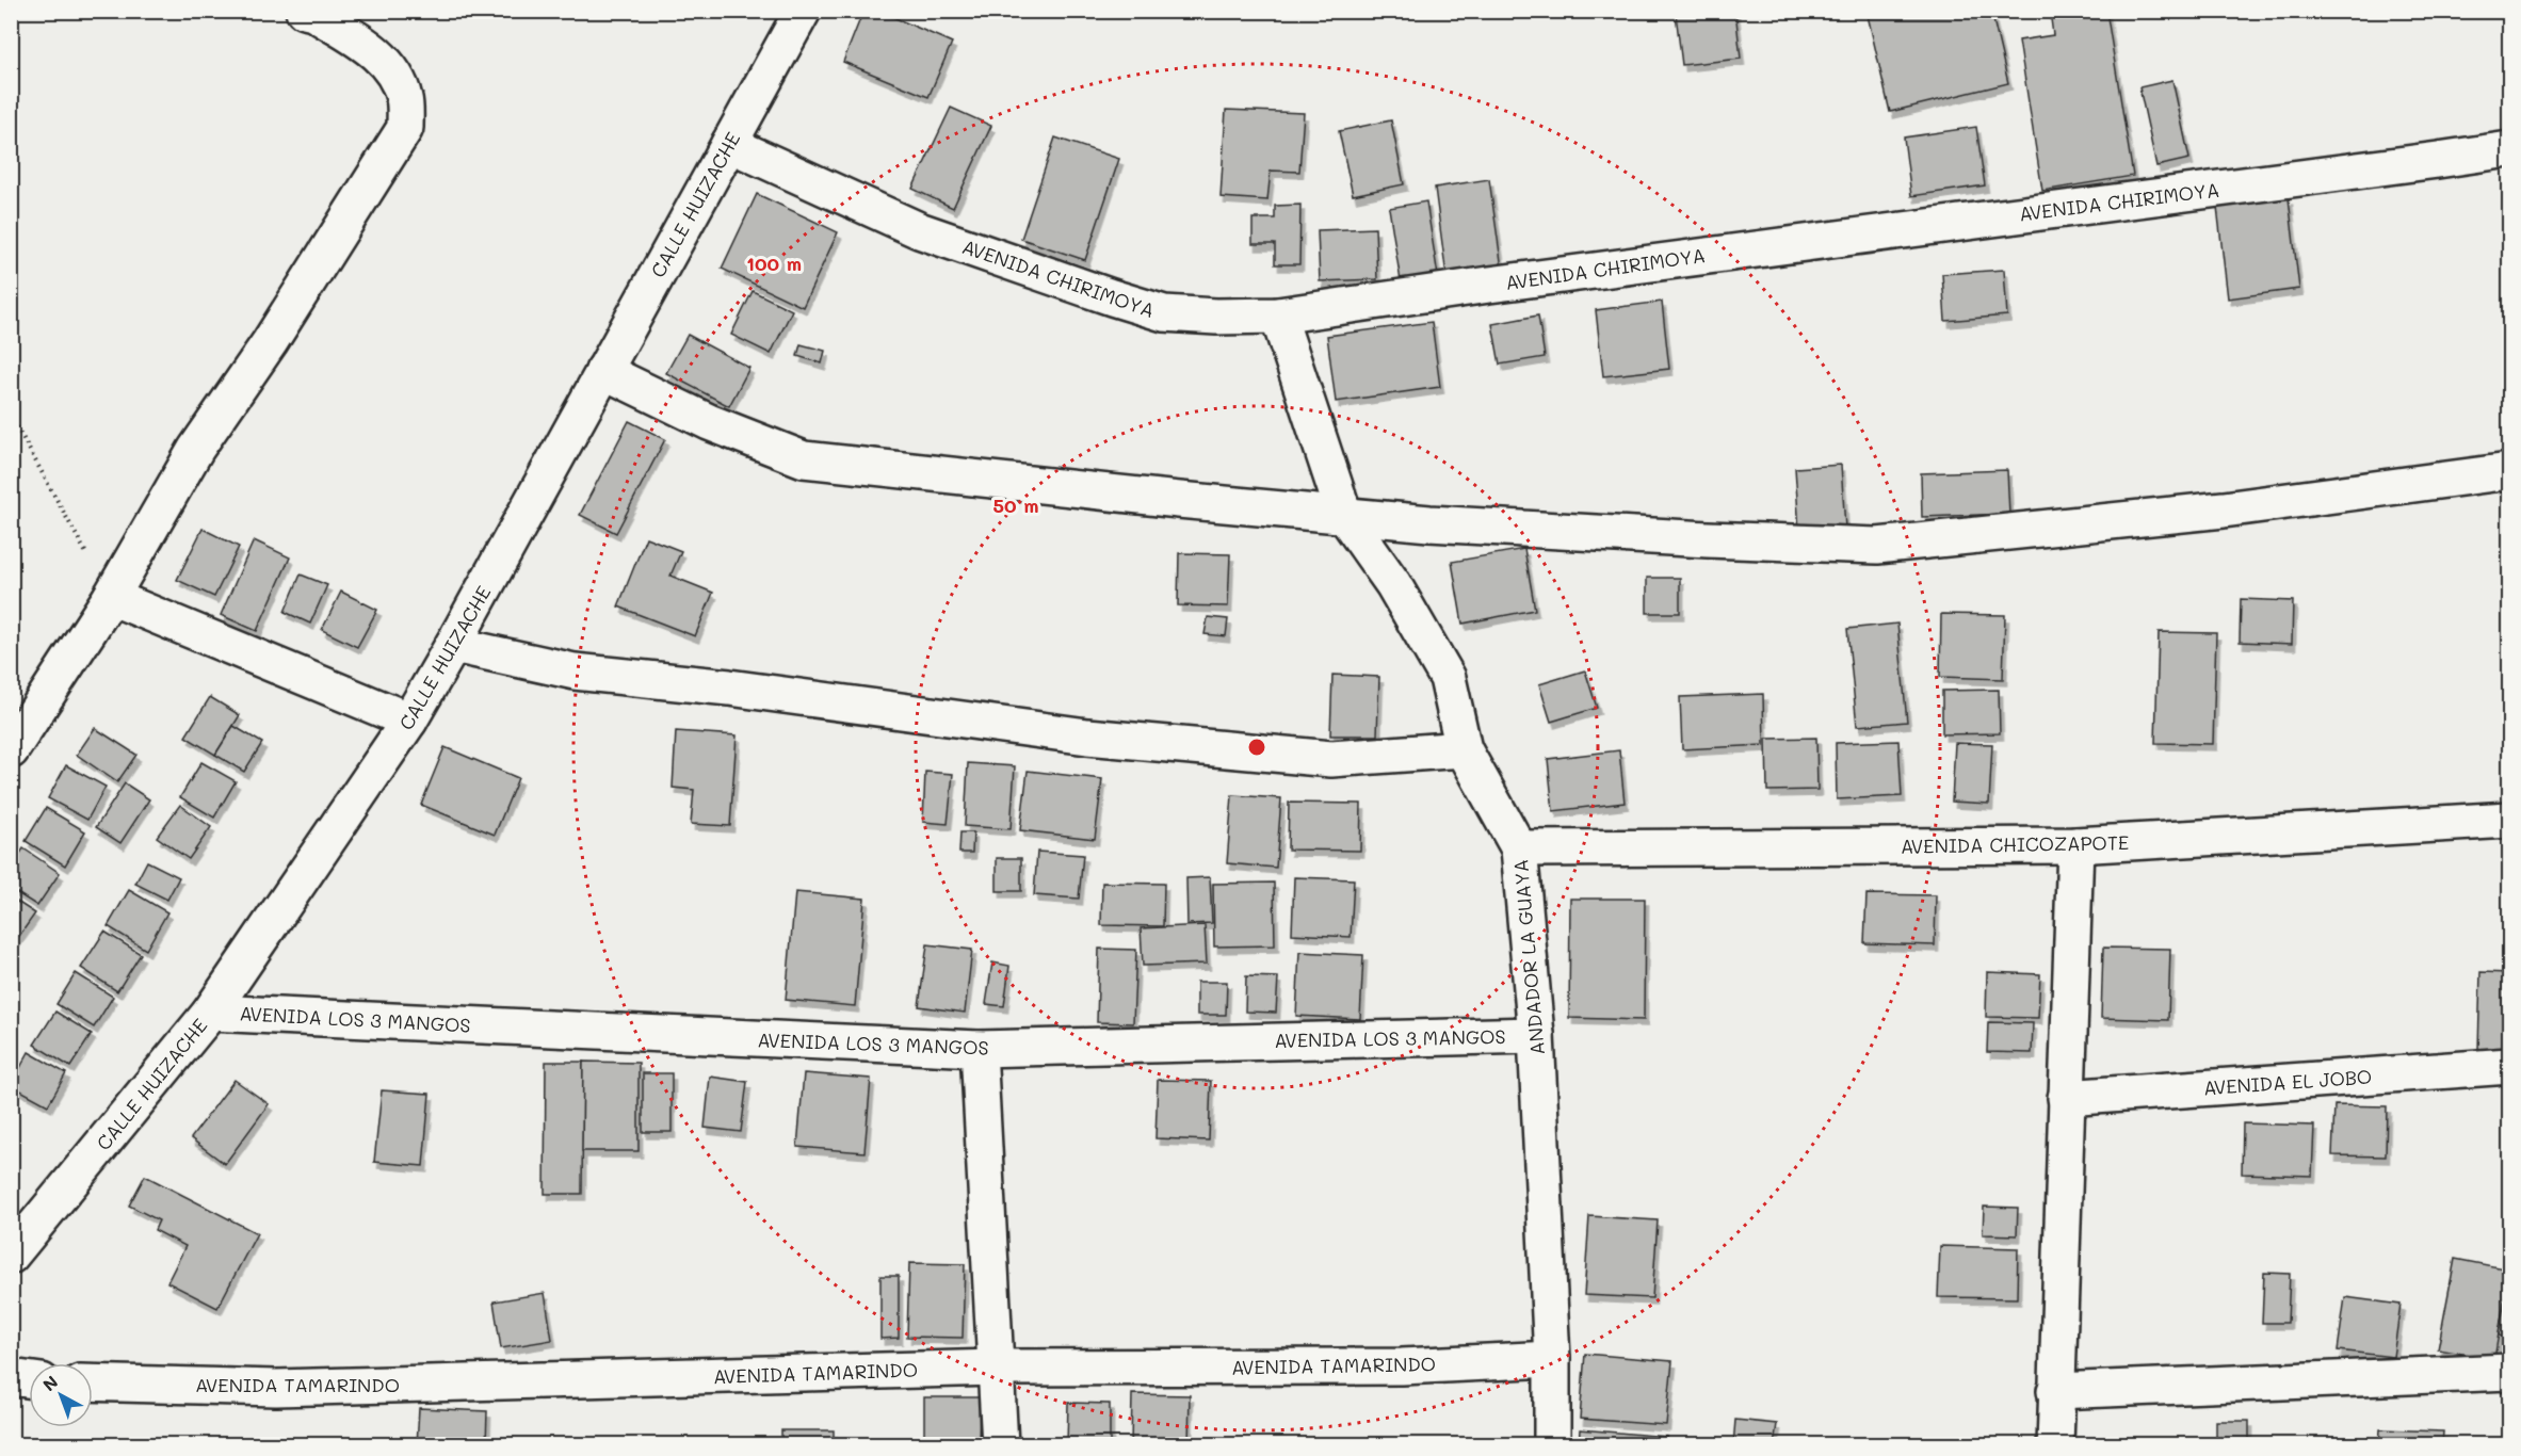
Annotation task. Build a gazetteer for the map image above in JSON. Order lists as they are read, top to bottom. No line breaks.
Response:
{"streets":{"street":["AVENIDA CHIRIMOYA","CALLE HUIZACHE","AVENIDA CHICOZAPOTE","ANDADOR LA GUAYA","AVENIDA LOS 3 MANGOS","AVENIDA EL JOBO","AVENIDA TAMARINDO"]},"crossings":[["AVENIDA CHIRIMOYA","CALLE HUIZACHE"],["AVENIDA CHIRIMOYA","ANDADOR LA GUAYA"],["CALLE HUIZACHE","AVENIDA LOS 3 MANGOS"],["AVENIDA CHICOZAPOTE","ANDADOR LA GUAYA"],["ANDADOR LA GUAYA","AVENIDA LOS 3 MANGOS"],["ANDADOR LA GUAYA","AVENIDA TAMARINDO"]],"north":"top left","rings":["100 m","50 m"]}
